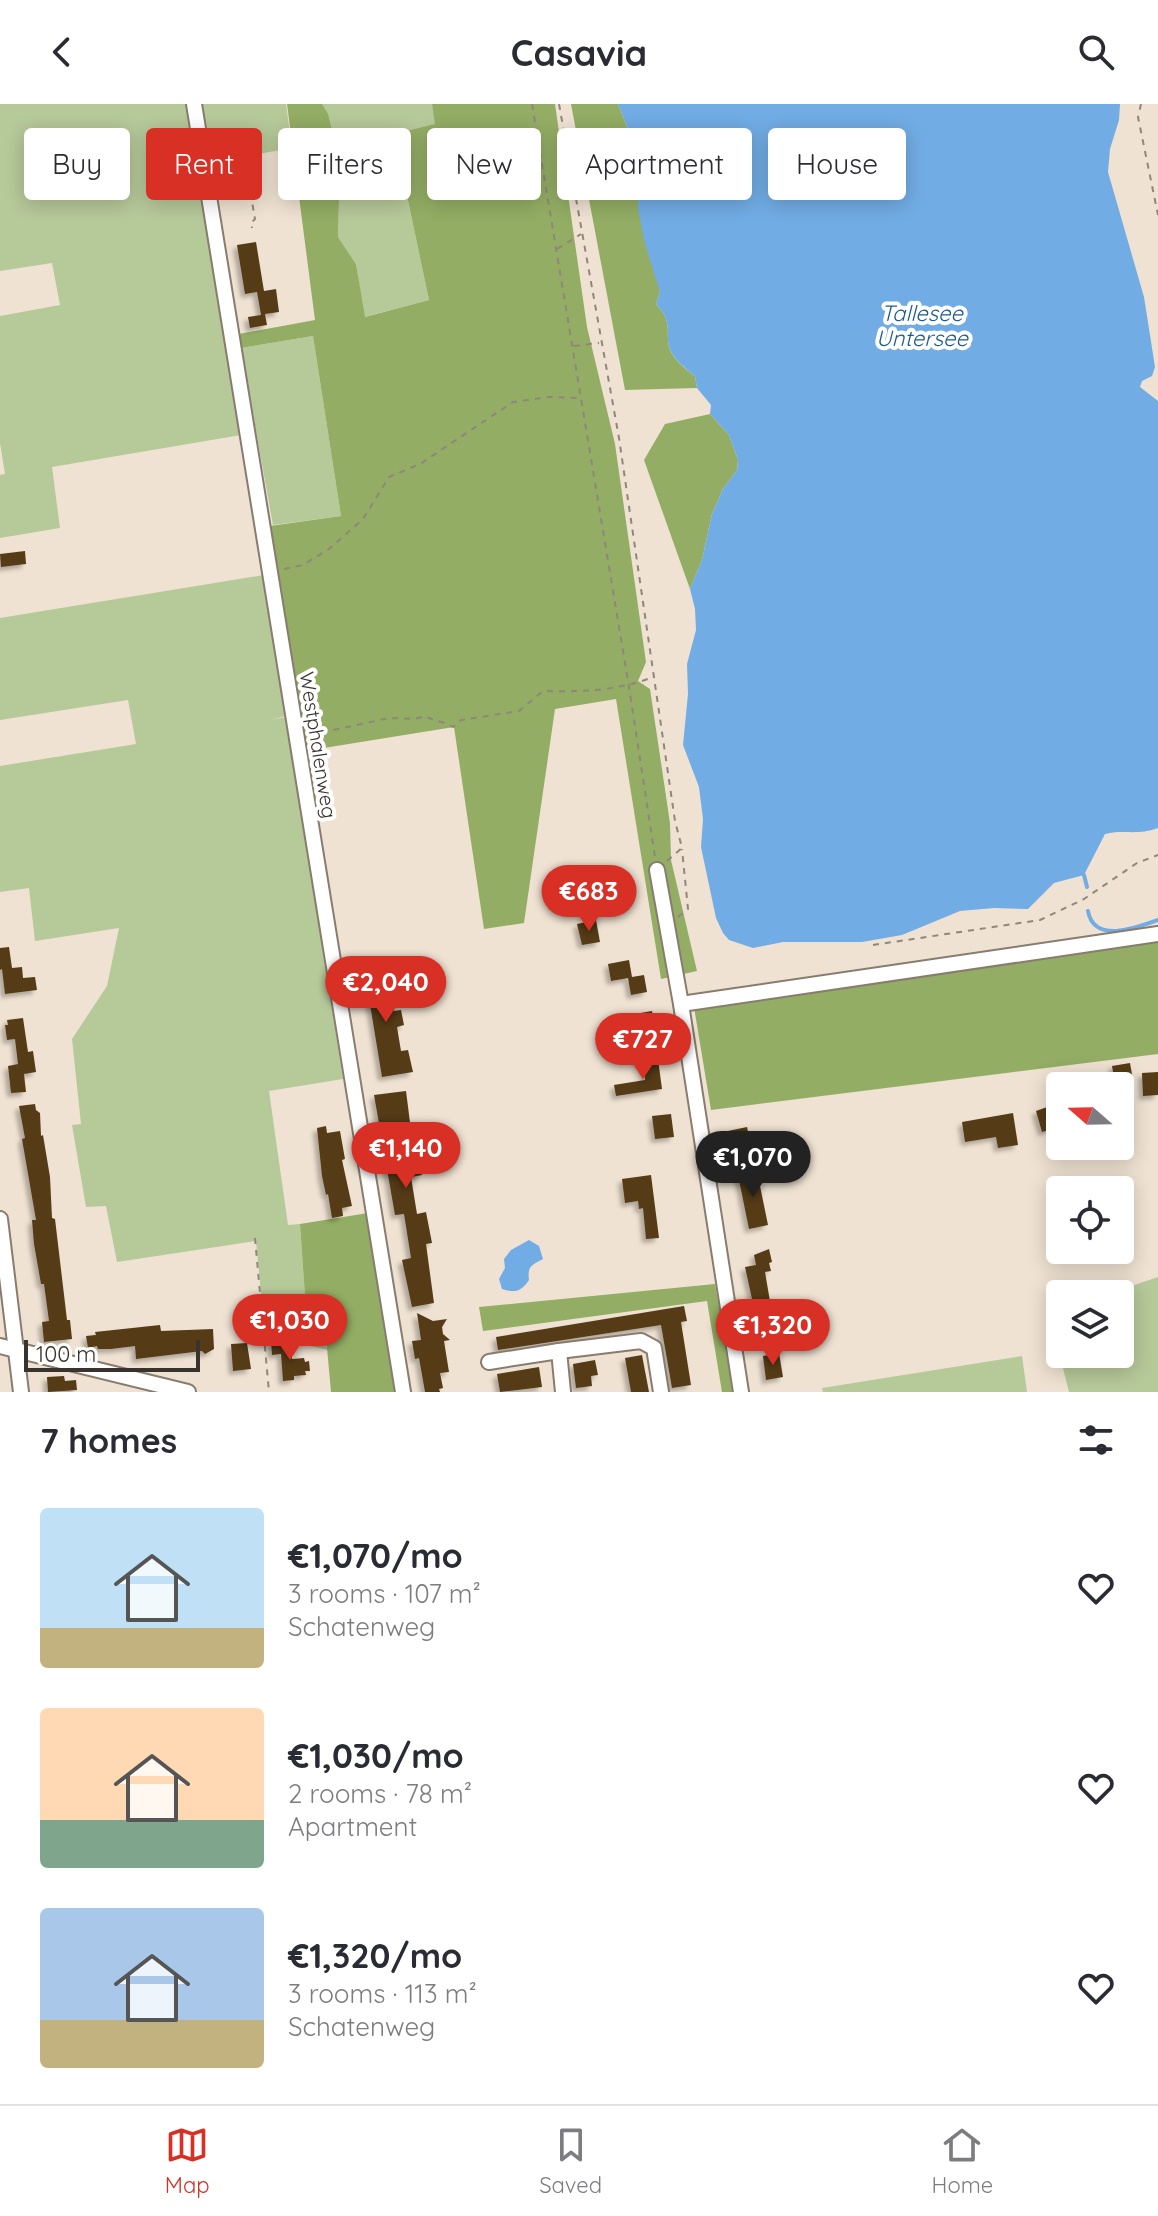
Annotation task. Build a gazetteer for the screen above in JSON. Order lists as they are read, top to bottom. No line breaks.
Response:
{"streets":{"street":["Westphalenweg"]},"water":["Tallesee Untersee"],"scale_bar":"100 m","north":"left","page":{"header":"Casavia","chip":["Buy","Rent","Filters","New","Apartment","House"],"price":["€683","€2,040","€727","€1,140","€1,070","€1,030","€1,320"],"scale":"100 m","heading":"7 homes","list":[{"name":"€1,070/mo","note":"3 rooms · 107 m² · Schatenweg"},{"name":"€1,030/mo","note":"2 rooms · 78 m² · Apartment"},{"name":"€1,320/mo","note":"3 rooms · 113 m² · Schatenweg"}],"tabs":["Map","Saved","Home"]}}
